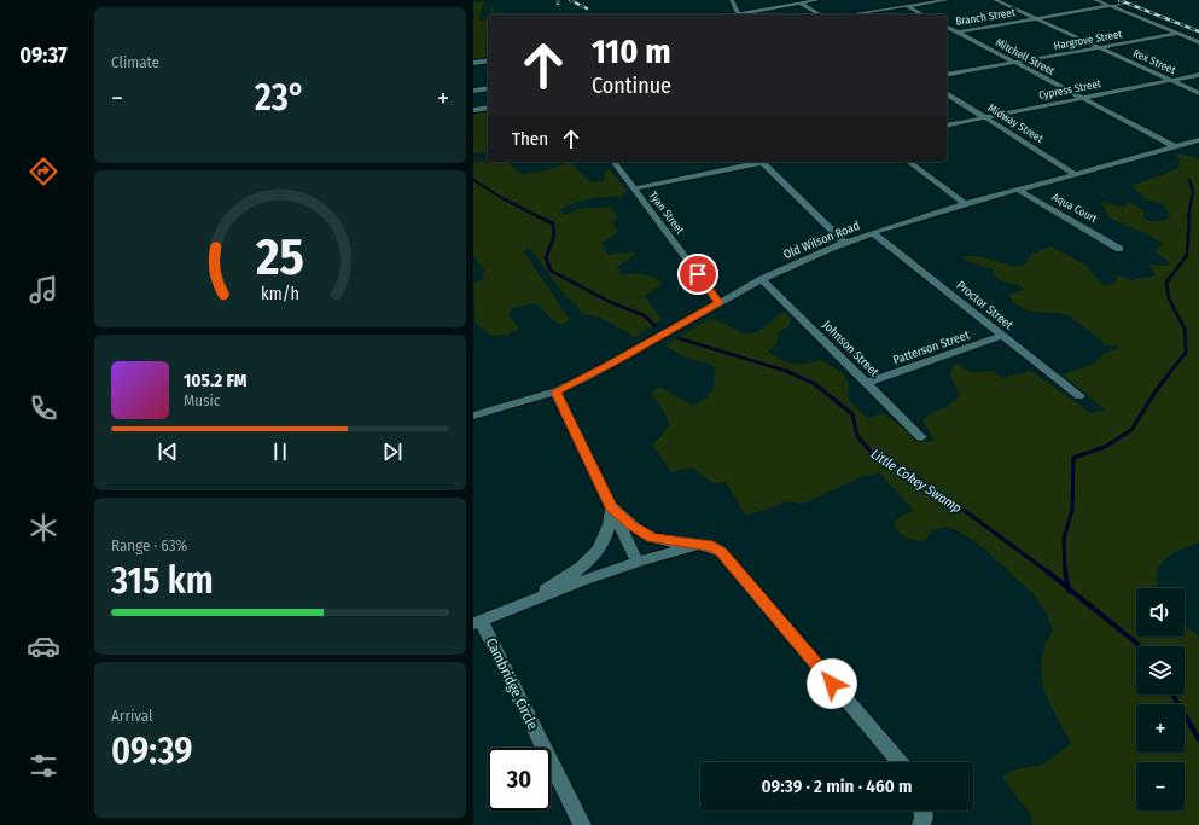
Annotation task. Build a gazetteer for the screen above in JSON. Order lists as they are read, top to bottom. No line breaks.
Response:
{"streets":{"street":["Branch Street","Hargrove Street","Mitchell Street","Rex Street","Cypress Street","Midway Street","Aqua Court","Tyan Street","Old Wilson Road","Proctor Street","Patterson Street","Johnson Street","Cambridge Circle"]},"crossings":[["Branch Street","Mitchell Street"],["Branch Street","Rex Street"],["Hargrove Street","Mitchell Street"],["Hargrove Street","Rex Street"],["Mitchell Street","Cypress Street"],["Mitchell Street","Old Wilson Road"],["Rex Street","Cypress Street"],["Cypress Street","Midway Street"],["Midway Street","Old Wilson Road"],["Aqua Court","Old Wilson Road"],["Tyan Street","Old Wilson Road"],["Old Wilson Road","Proctor Street"],["Old Wilson Road","Johnson Street"],["Proctor Street","Patterson Street"],["Patterson Street","Johnson Street"]],"water":["Little Cokey Swamp"],"page":{"tabs":"09:37","tile":["Climate",["Range · 63%","315 km"],["Arrival","09:39"]],"turn":["110 m","Continue"],"heat":["−","23°","+"],"then":"Then","song":["105.2 FM","Music"],"map_buttons":["+","−"],"limit":"30","trip":"09:39 · 2 min · 460 m","gauge":["25","km/h"]}}
